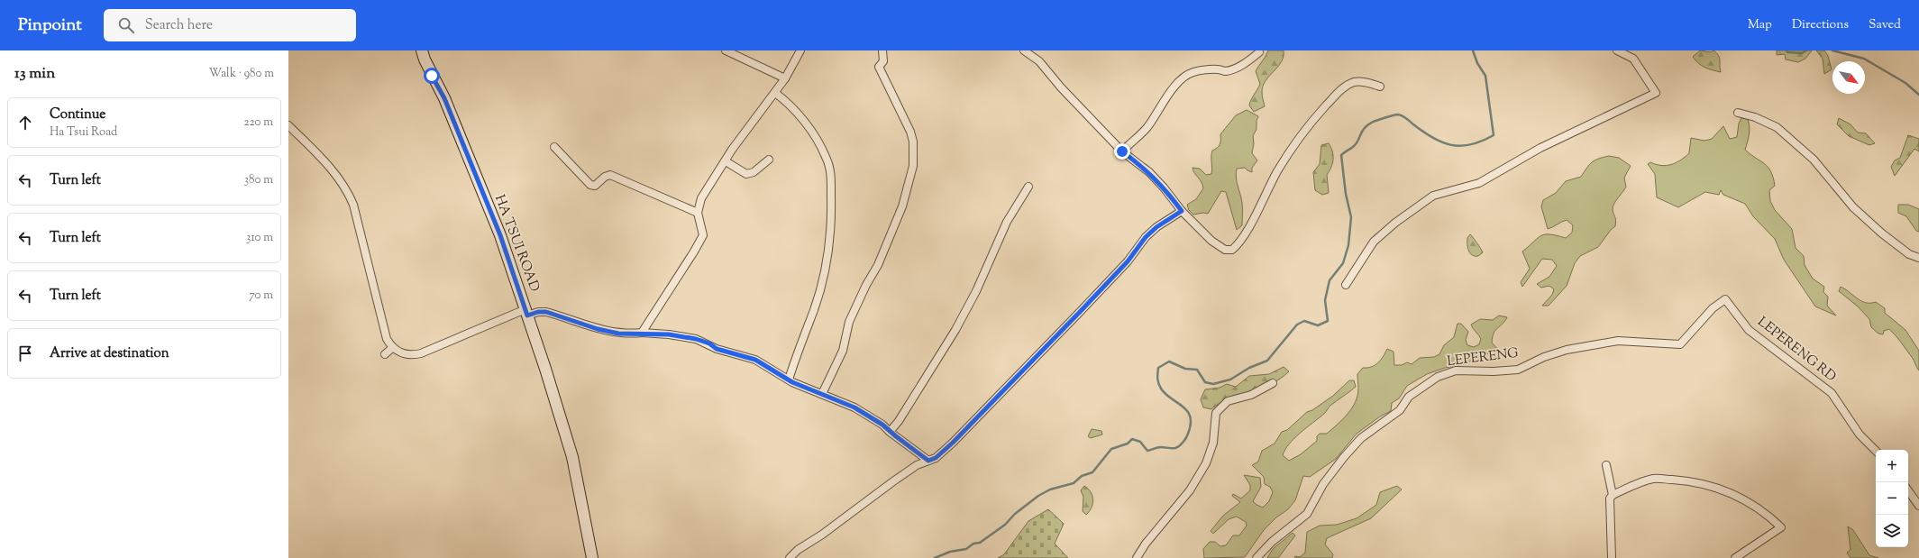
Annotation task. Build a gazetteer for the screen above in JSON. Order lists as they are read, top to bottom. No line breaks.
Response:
{"streets":{"street":["HA TSUI ROAD","LEPERENG RD","LEPERENG"]},"crossings":[["LEPERENG RD","LEPERENG"]],"north":"bottom right","page":{"header":"Pinpoint","search":"Search here","nav":["Map","Directions","Saved"],"heading":["13 min","Walk · 980 m"],"list":[["Continue","Ha Tsui Road","220 m"],["Turn left","380 m"],["Turn left","310 m"],["Turn left","70 m"],"Arrive at destination"],"map_buttons":["+","−"]}}
